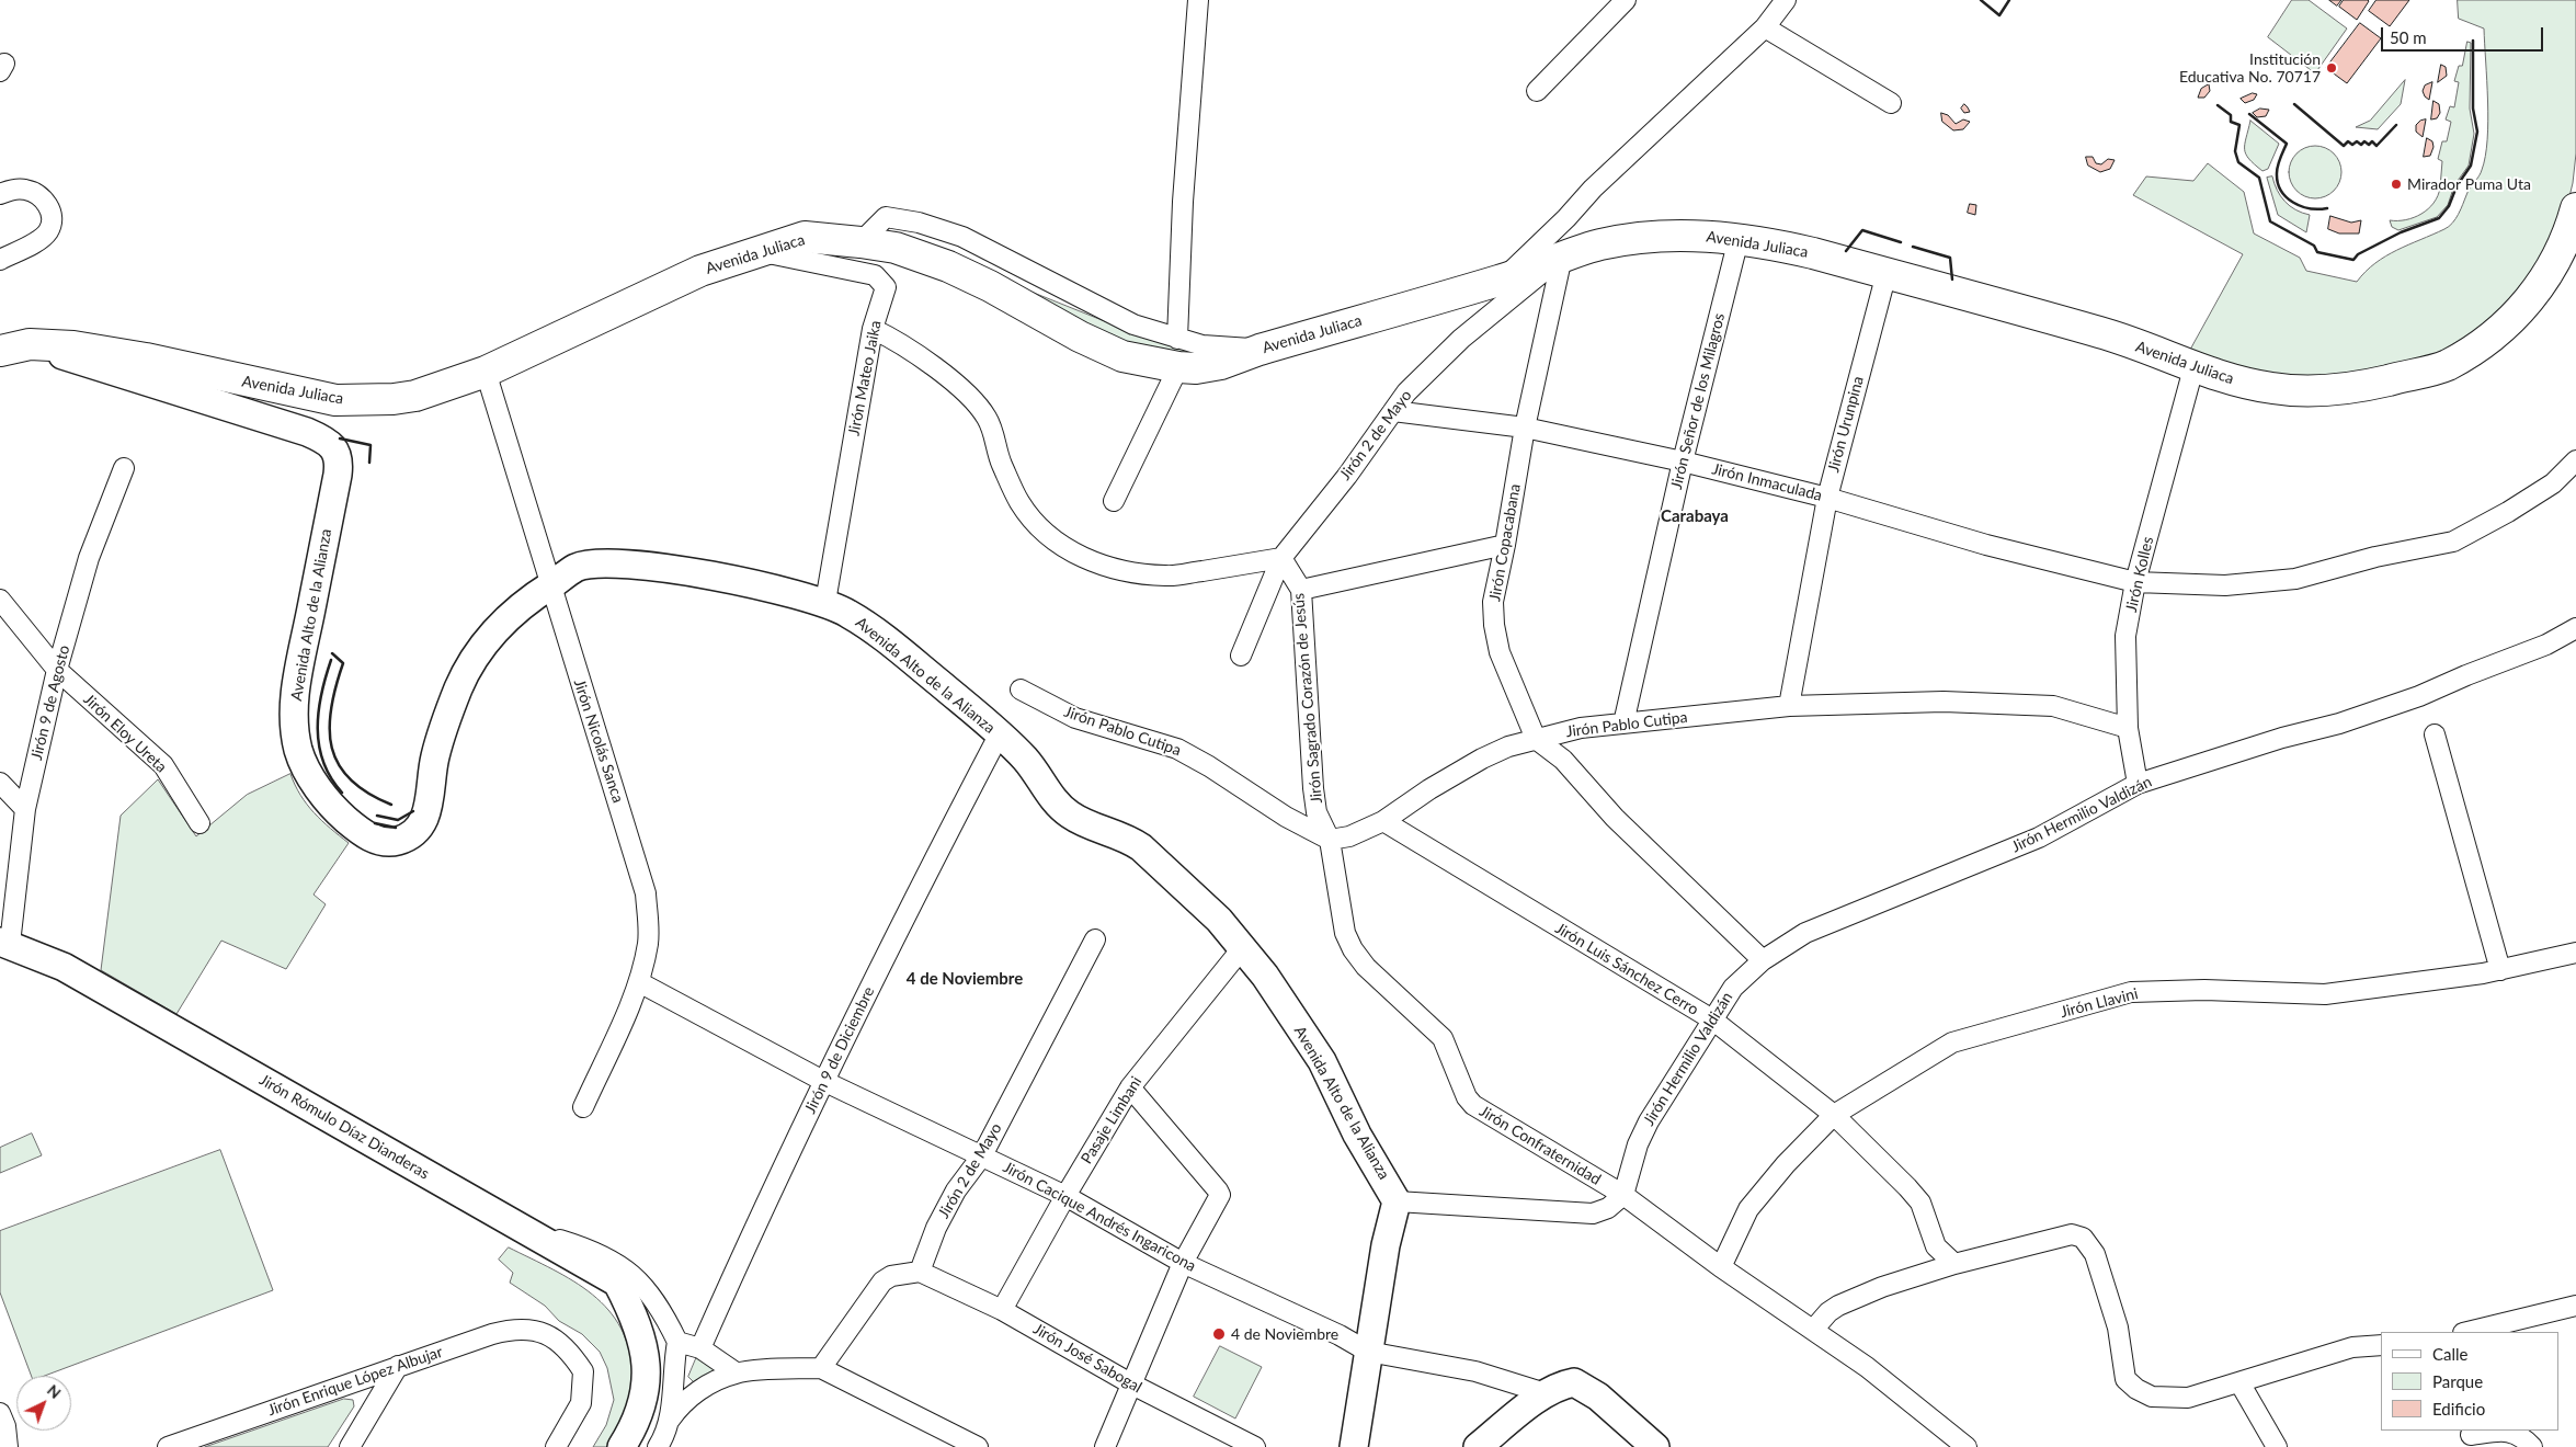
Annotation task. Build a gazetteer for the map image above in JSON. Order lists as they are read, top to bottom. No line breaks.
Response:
{"streets":{"highway":["Avenida Juliaca"],"street":["Jirón Mateo Jaika","Jirón Señor de los Milagros","Jirón Urunpina","Jirón 2 de Mayo","Jirón Inmaculada","Jirón Copacabana","Jirón Kolles","Avenida Alto de la Alianza","Jirón Sagrado Corazón de Jesús","Jirón 9 de Agosto","Jirón Pablo Cutipa","Jirón Eloy Ureta","Jirón Nicolás Sanca","Jirón Hermilio Valdizán","Jirón Luis Sánchez Cerro","Jirón Llavini","Jirón 9 de Diciembre","Pasaje Limbani","Jirón Rómulo Díaz Dianderas","Jirón Confraternidad","Jirón Cacique Andrés Ingaricona","Jirón José Sabogal","Jirón Enrique López Albujar"]},"crossings":[["Avenida Juliaca","Jirón Mateo Jaika"],["Avenida Juliaca","Jirón Señor de los Milagros"],["Avenida Juliaca","Jirón Urunpina"],["Avenida Juliaca","Jirón 2 de Mayo"],["Avenida Juliaca","Jirón Copacabana"],["Avenida Juliaca","Jirón Kolles"],["Avenida Juliaca","Avenida Alto de la Alianza"],["Avenida Juliaca","Jirón Nicolás Sanca"],["Jirón Mateo Jaika","Avenida Alto de la Alianza"],["Jirón Señor de los Milagros","Jirón Inmaculada"],["Jirón Señor de los Milagros","Jirón Pablo Cutipa"],["Jirón Urunpina","Jirón Inmaculada"],["Jirón Urunpina","Jirón Pablo Cutipa"],["Jirón 2 de Mayo","Jirón Inmaculada"],["Jirón 2 de Mayo","Jirón Copacabana"],["Jirón 2 de Mayo","Jirón Sagrado Corazón de Jesús"],["Jirón 2 de Mayo","Jirón Cacique Andrés Ingaricona"],["Jirón 2 de Mayo","Jirón José Sabogal"],["Jirón Inmaculada","Jirón Copacabana"],["Jirón Inmaculada","Jirón Kolles"],["Jirón Copacabana","Jirón Pablo Cutipa"],["Jirón Kolles","Jirón Pablo Cutipa"],["Jirón Kolles","Jirón Hermilio Valdizán"],["Avenida Alto de la Alianza","Jirón Nicolás Sanca"],["Avenida Alto de la Alianza","Jirón 9 de Diciembre"],["Avenida Alto de la Alianza","Pasaje Limbani"],["Jirón Sagrado Corazón de Jesús","Jirón Pablo Cutipa"],["Jirón Sagrado Corazón de Jesús","Jirón Confraternidad"],["Jirón 9 de Agosto","Jirón Eloy Ureta"],["Jirón 9 de Agosto","Jirón Rómulo Díaz Dianderas"],["Jirón Pablo Cutipa","Jirón Luis Sánchez Cerro"],["Jirón Pablo Cutipa","Jirón Confraternidad"],["Jirón Nicolás Sanca","Jirón Cacique Andrés Ingaricona"],["Jirón Hermilio Valdizán","Jirón Luis Sánchez Cerro"],["Jirón Hermilio Valdizán","Jirón Confraternidad"],["Jirón Luis Sánchez Cerro","Jirón Llavini"],["Jirón Llavini","Jirón Confraternidad"],["Jirón 9 de Diciembre","Jirón Cacique Andrés Ingaricona"],["Pasaje Limbani","Jirón Cacique Andrés Ingaricona"],["Pasaje Limbani","Jirón José Sabogal"]],"districts":["Carabaya","4 de Noviembre"],"places":["Institución Educativa No. 70717","Mirador Puma Uta","4 de Noviembre"],"legend":["Calle","Parque","Edificio"],"scale_bar":"50 m","north":"top right"}
